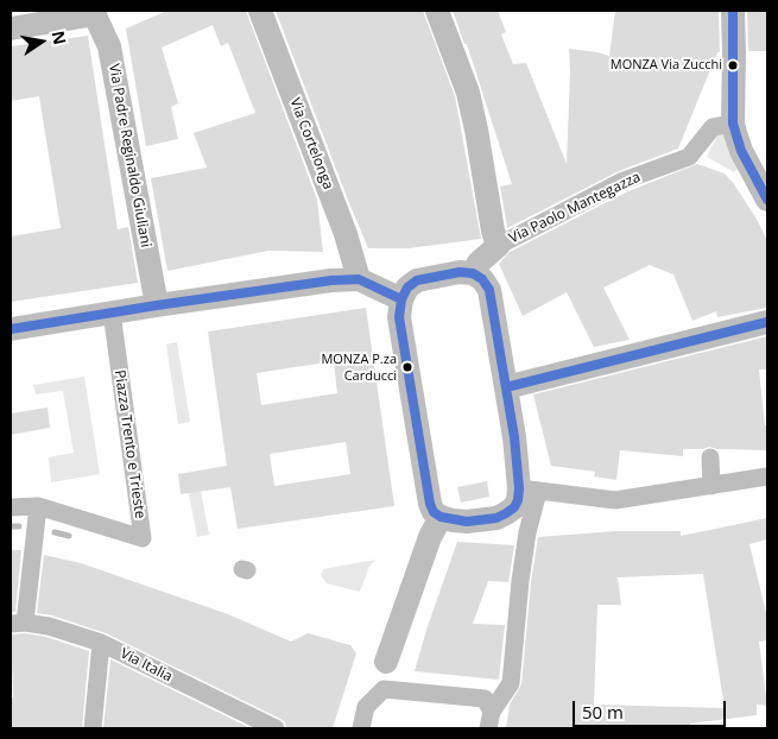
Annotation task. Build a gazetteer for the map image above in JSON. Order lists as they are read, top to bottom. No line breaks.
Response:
{"streets":{"street":["Via Cortelonga","Via Padre Reginaldo Giuliani","Via Paolo Mantegazza","Piazza Trento e Trieste","Via Italia"]},"places":["MONZA Via Zucchi","MONZA P.za Carducci"],"scale_bar":"50 m","north":"right"}
